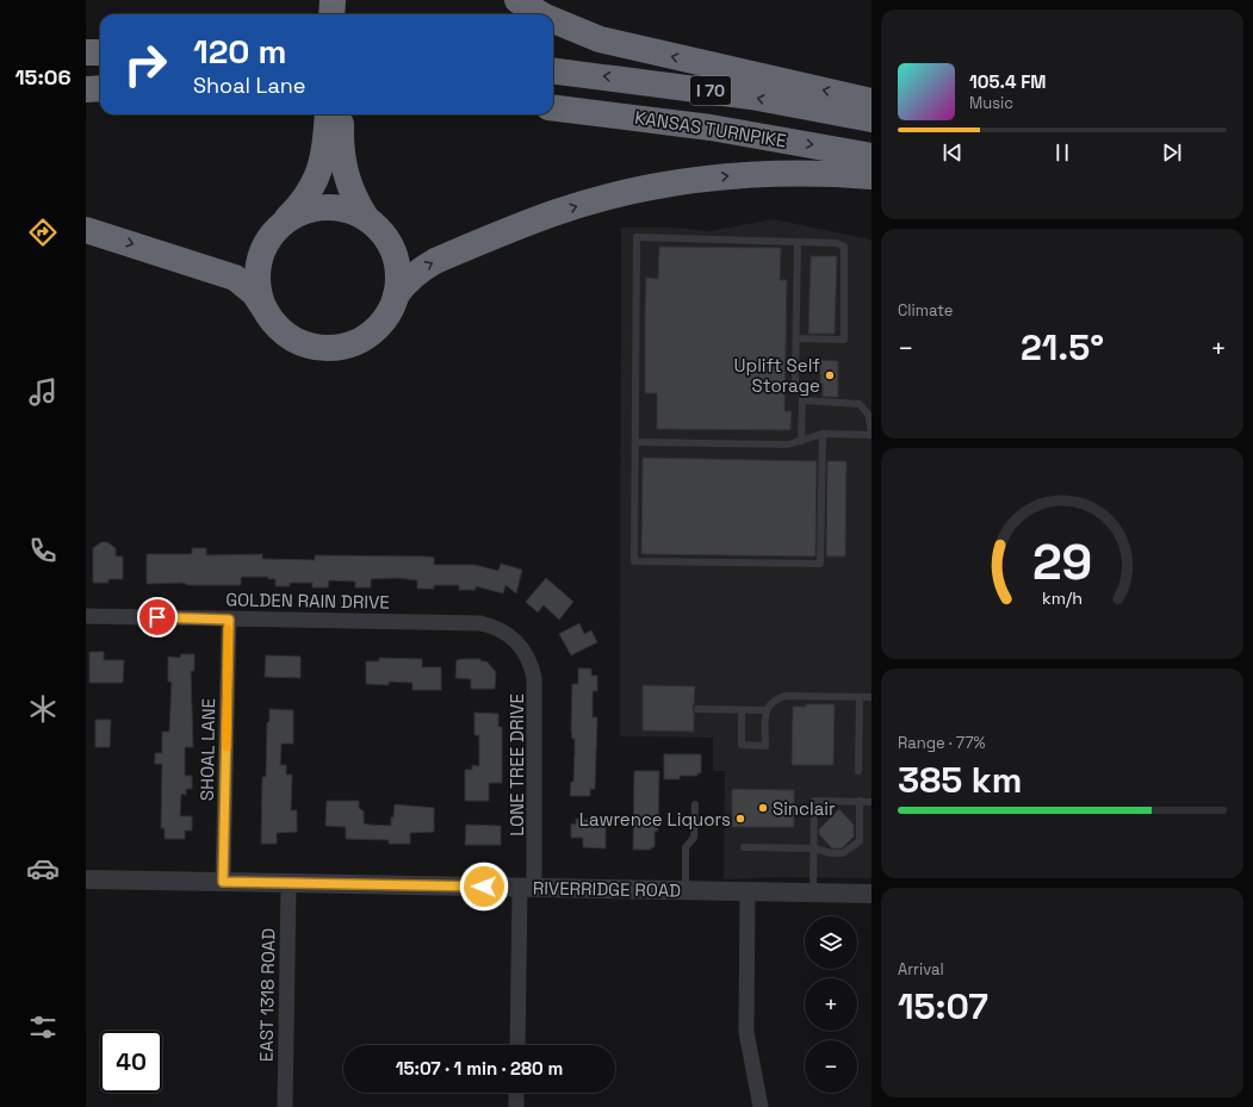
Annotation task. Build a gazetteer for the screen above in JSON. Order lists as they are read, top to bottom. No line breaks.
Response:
{"streets":{"highway":["I 70","KANSAS TURNPIKE"],"street":["GOLDEN RAIN DRIVE","SHOAL LANE","LONE TREE DRIVE","RIVERRIDGE ROAD","EAST 1318 ROAD"]},"crossings":[["GOLDEN RAIN DRIVE","SHOAL LANE"],["GOLDEN RAIN DRIVE","LONE TREE DRIVE"],["SHOAL LANE","RIVERRIDGE ROAD"],["LONE TREE DRIVE","RIVERRIDGE ROAD"],["RIVERRIDGE ROAD","EAST 1318 ROAD"]],"places":["Uplift Self Storage","Sinclair","Lawrence Liquors"],"page":{"tabs":"15:06","turn":["120 m","Shoal Lane"],"song":["105.4 FM","Music"],"tile":["Climate",["Range · 77%","385 km"],["Arrival","15:07"]],"heat":["−","21.5°","+"],"map_buttons":["+","−"],"limit":"40","trip":"15:07 · 1 min · 280 m","gauge":["29","km/h"]}}
